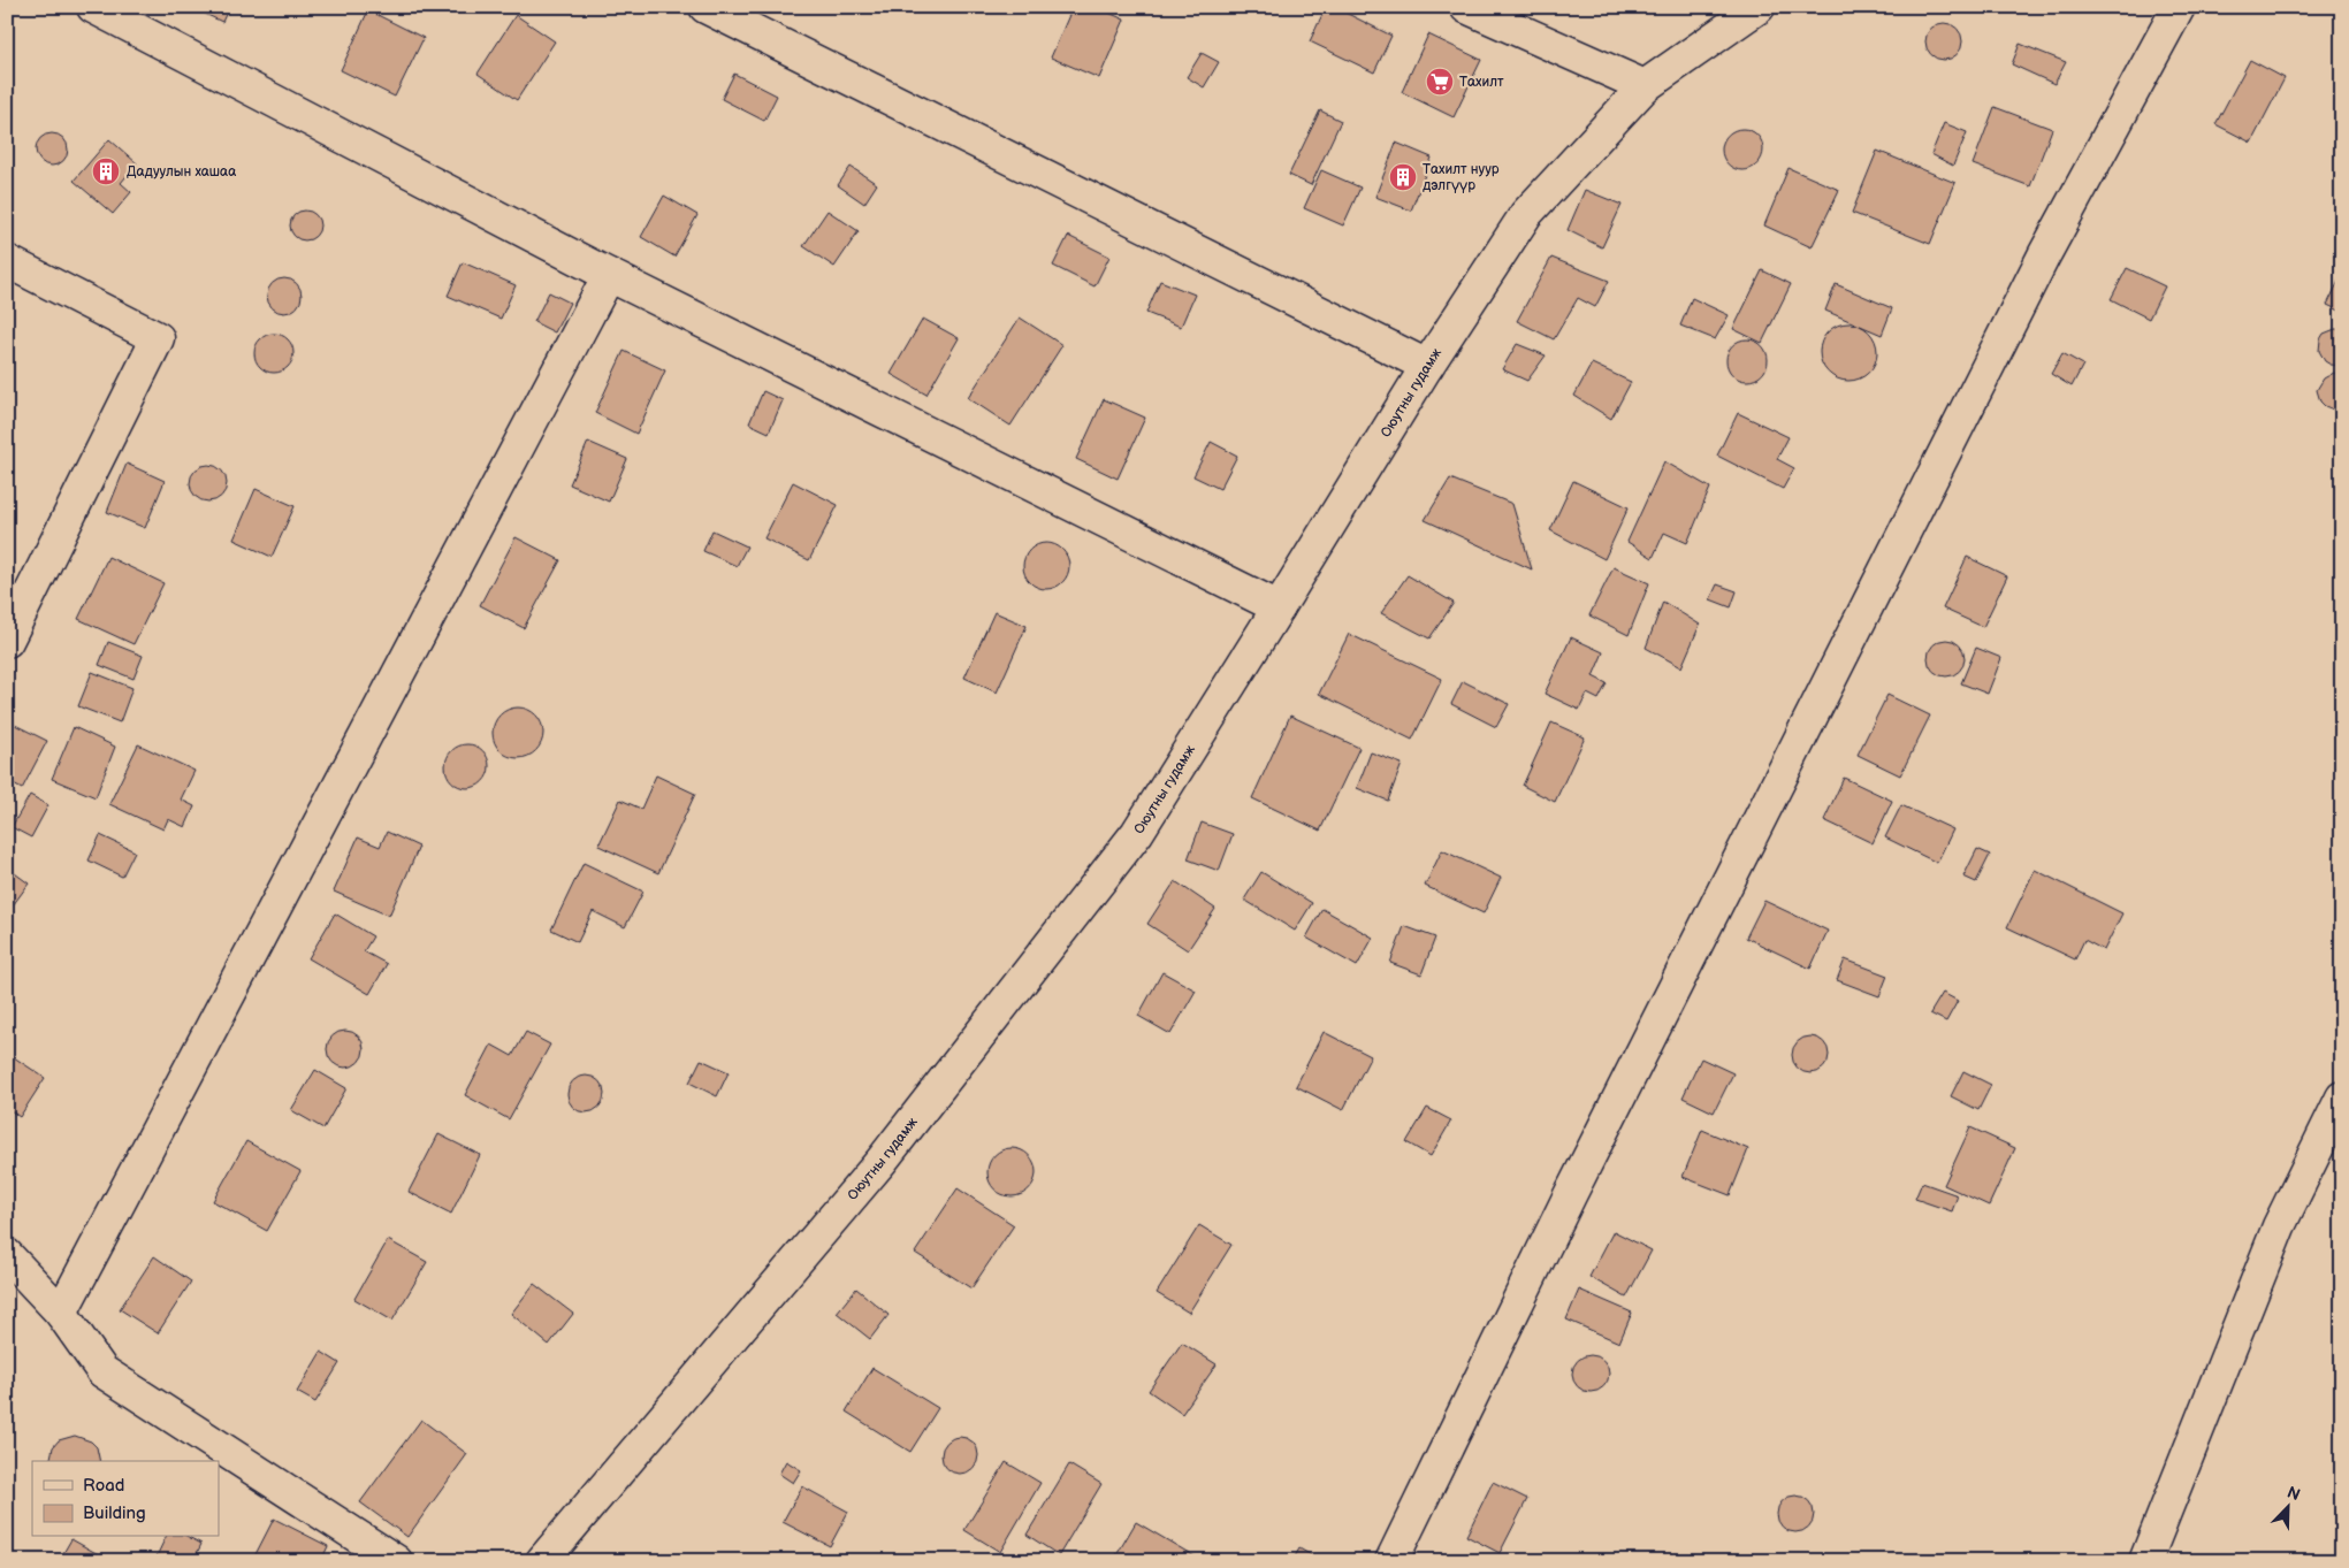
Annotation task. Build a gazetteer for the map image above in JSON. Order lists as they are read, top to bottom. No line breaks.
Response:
{"streets":{"street":["Оюутны гудамж"]},"places":{"supermarket":["Тахилт"],"building":["Дадуулын хашаа","Тахилт нуур дэлгүүр"]},"legend":["Road","Building"],"north":"top right"}
